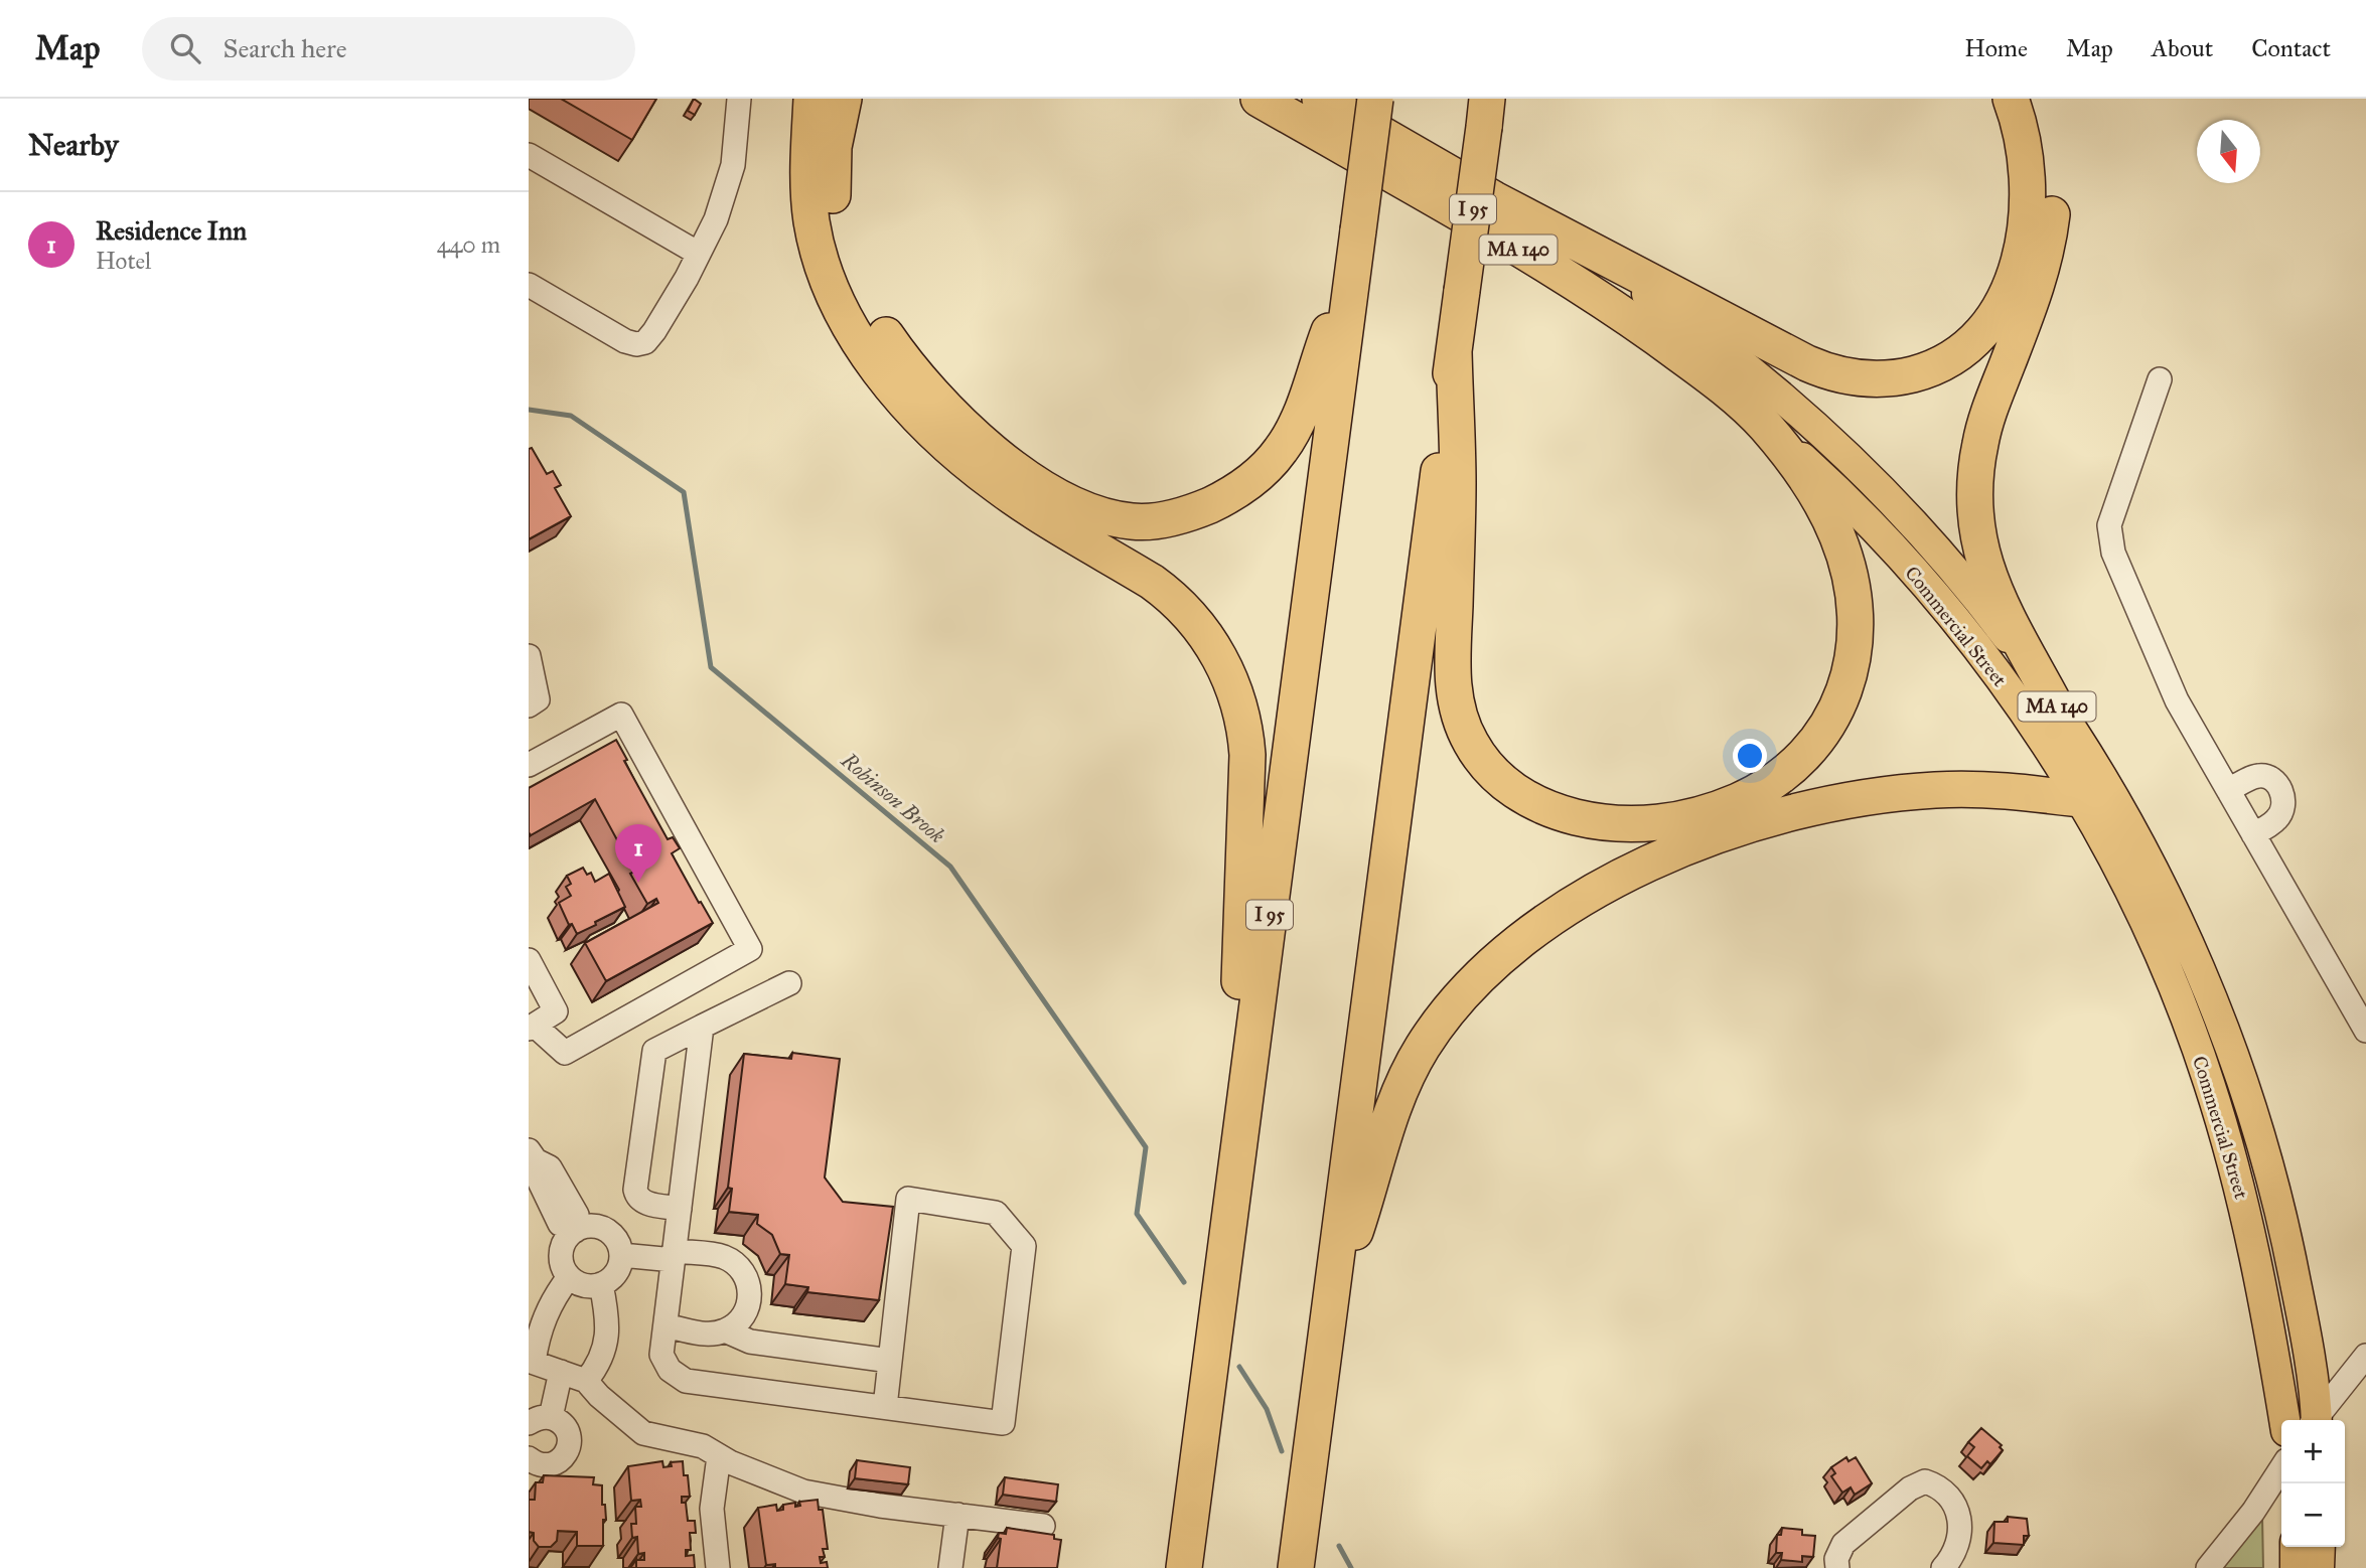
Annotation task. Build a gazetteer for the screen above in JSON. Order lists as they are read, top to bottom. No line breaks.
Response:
{"streets":{"highway":["I 95","MA 140","Commercial Street"]},"water":["Robinson Brook"],"north":"bottom","page":{"header":"Map","search":"Search here","nav":["Home","Map","About","Contact"],"heading":"Nearby","list":[{"mark":"1","name":"Residence Inn","note":"Hotel","value":"440 m"}],"pins":"1","map_buttons":["+","−"]}}
